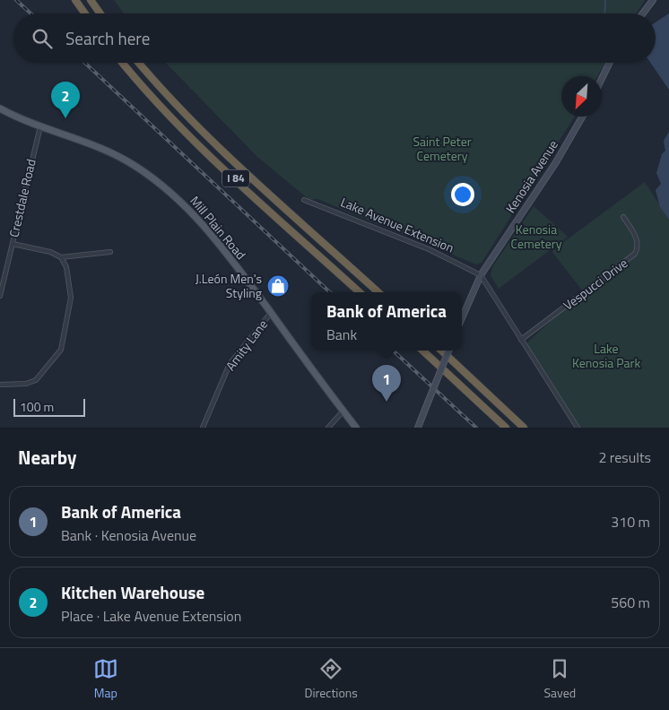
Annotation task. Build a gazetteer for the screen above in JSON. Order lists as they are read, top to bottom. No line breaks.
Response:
{"streets":{"highway":["I 84"],"main road":["Mill Plain Road"],"street":["Kenosia Avenue","Crestdale Road","Lake Avenue Extension","Vespucci Drive","Amity Lane"]},"crossings":[["Kenosia Avenue","Lake Avenue Extension"],["Crestdale Road","Mill Plain Road"],["Mill Plain Road","Amity Lane"]],"parks":["Saint Peter Cemetery","Kenosia Cemetery","Lake Kenosia Park"],"places":{"shop":["J.León Men's Styling"]},"scale_bar":"100 m","north":"bottom left","page":{"search":"Search here","pins":["2","1"],"popup":["Bank of America","Bank"],"scale":"100 m","heading":["Nearby","2 results"],"list":[{"mark":"1","name":"Bank of America","note":"Bank · Kenosia Avenue","value":"310 m"},{"mark":"2","name":"Kitchen Warehouse","note":"Place · Lake Avenue Extension","value":"560 m"}],"nav":["Map","Directions","Saved"]}}
